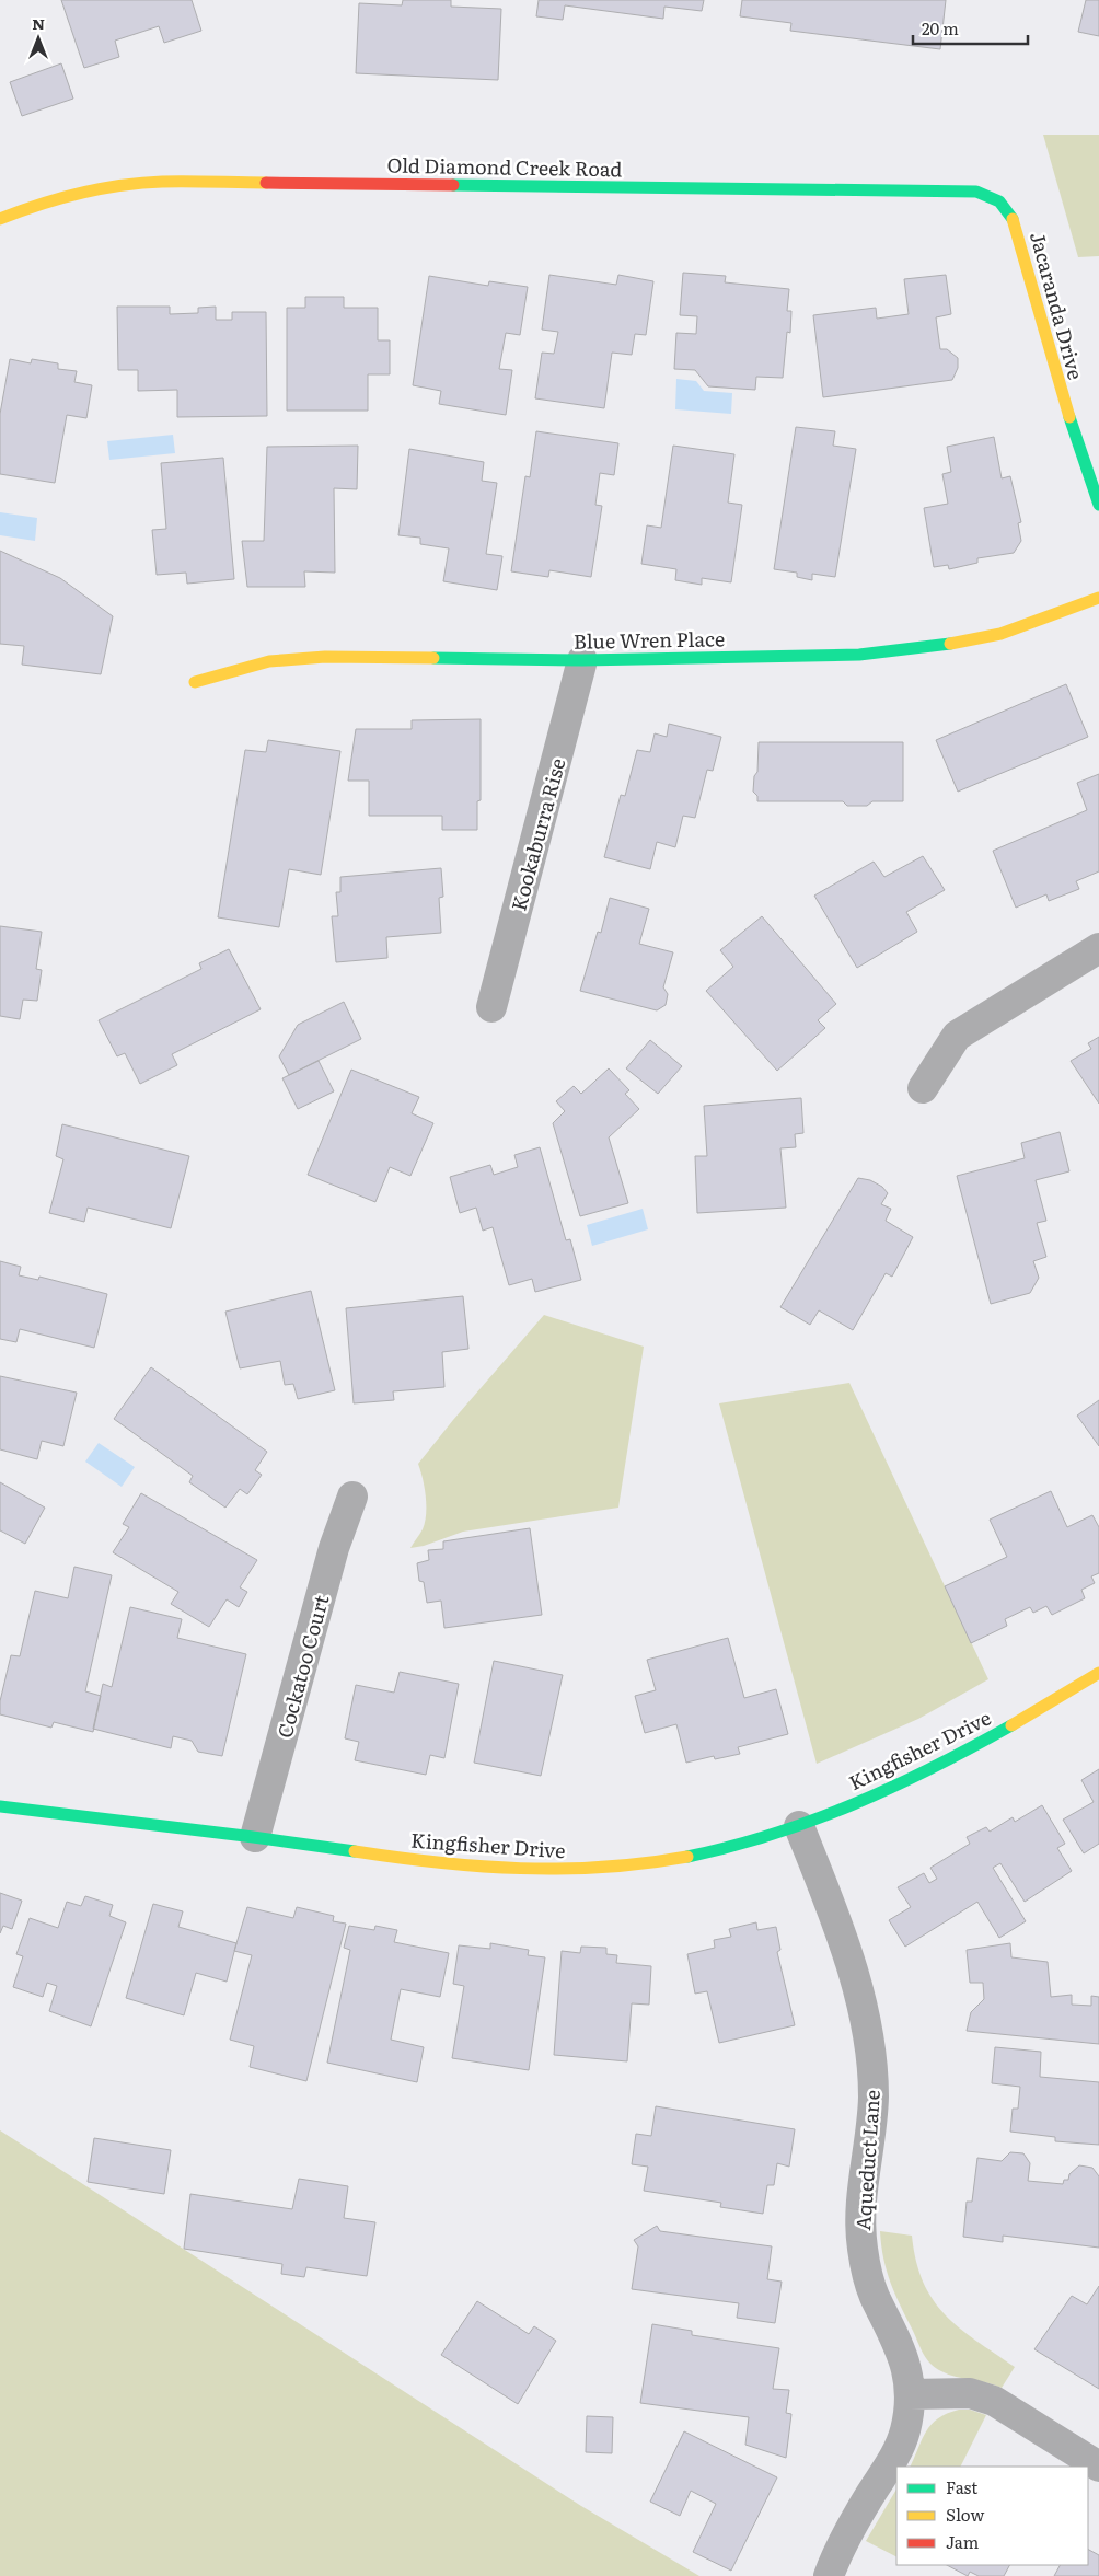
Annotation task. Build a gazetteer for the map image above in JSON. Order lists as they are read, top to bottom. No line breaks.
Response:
{"streets":{"street":["Old Diamond Creek Road","Jacaranda Drive","Blue Wren Place","Kookaburra Rise","Cockatoo Court","Kingfisher Drive","Aqueduct Lane"]},"crossings":[["Old Diamond Creek Road","Jacaranda Drive"],["Blue Wren Place","Kookaburra Rise"],["Cockatoo Court","Kingfisher Drive"],["Kingfisher Drive","Aqueduct Lane"]],"legend":["Fast","Slow","Jam"],"scale_bar":"20 m","north":"top"}
